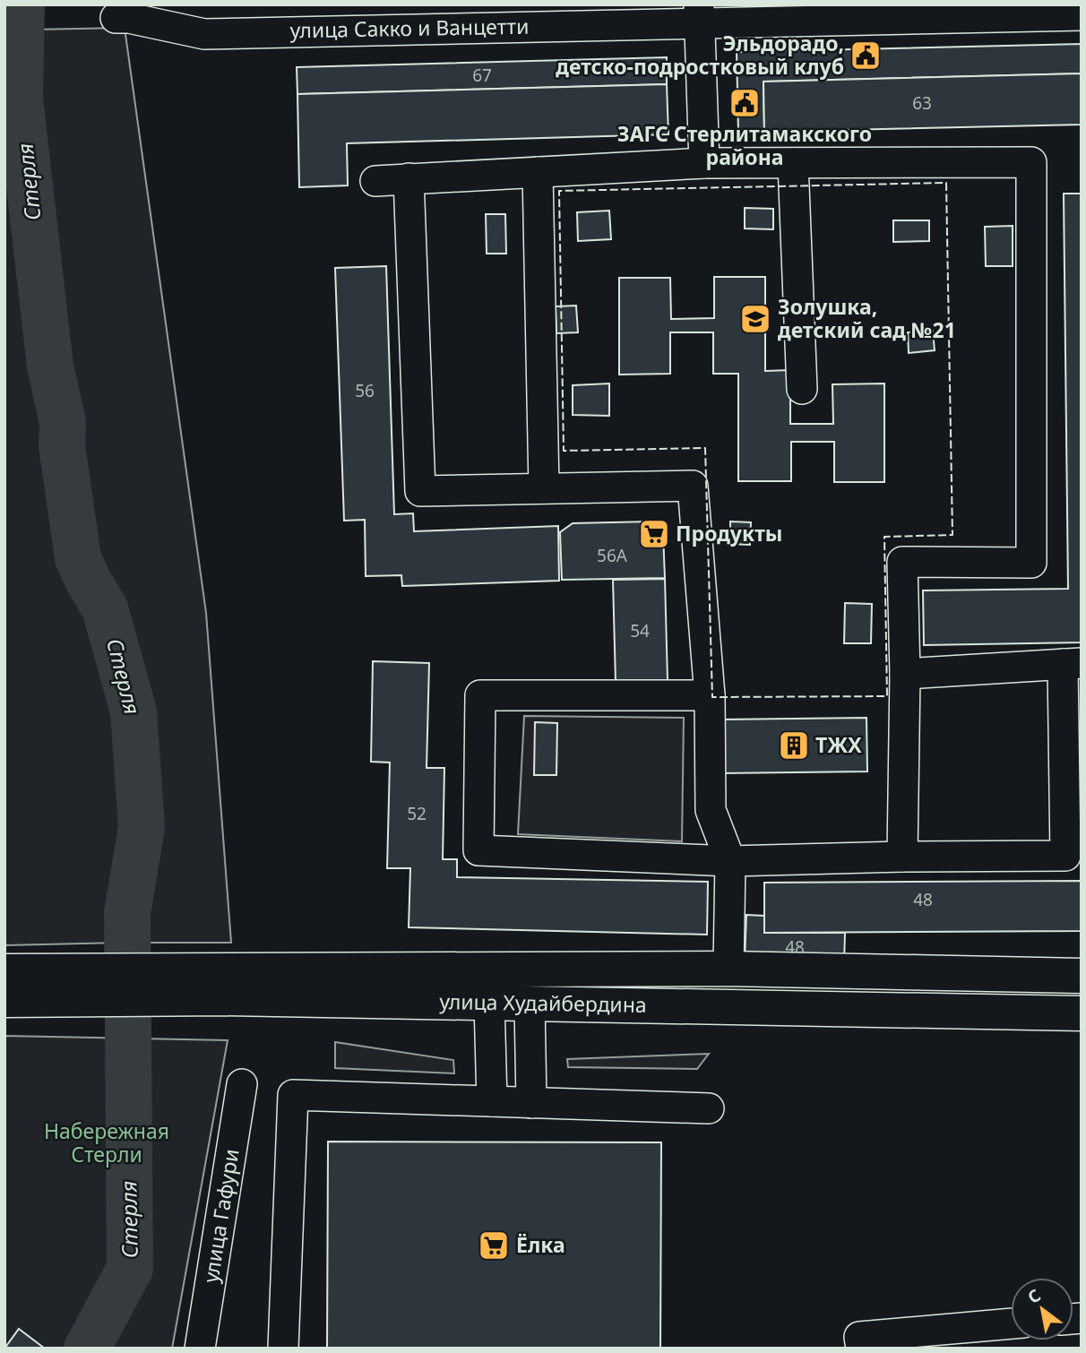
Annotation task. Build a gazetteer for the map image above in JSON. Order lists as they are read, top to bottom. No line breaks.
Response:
{"streets":{"main road":["улица Худайбердина"],"street":["улица Сакко и Ванцетти","улица Гафури"]},"water":["Стерля"],"parks":["Набережная Стерли"],"places":{"public building":["Эльдорадо, детско-подростковый клуб","ЗАГС Стерлитамакского района"],"school or university":["Золушка, детский сад №21"],"supermarket":["Продукты","Ёлка"],"building":["ТЖХ"]},"house_numbers":["67","63","56","56А","54","52","48","48"],"north":"top left"}
